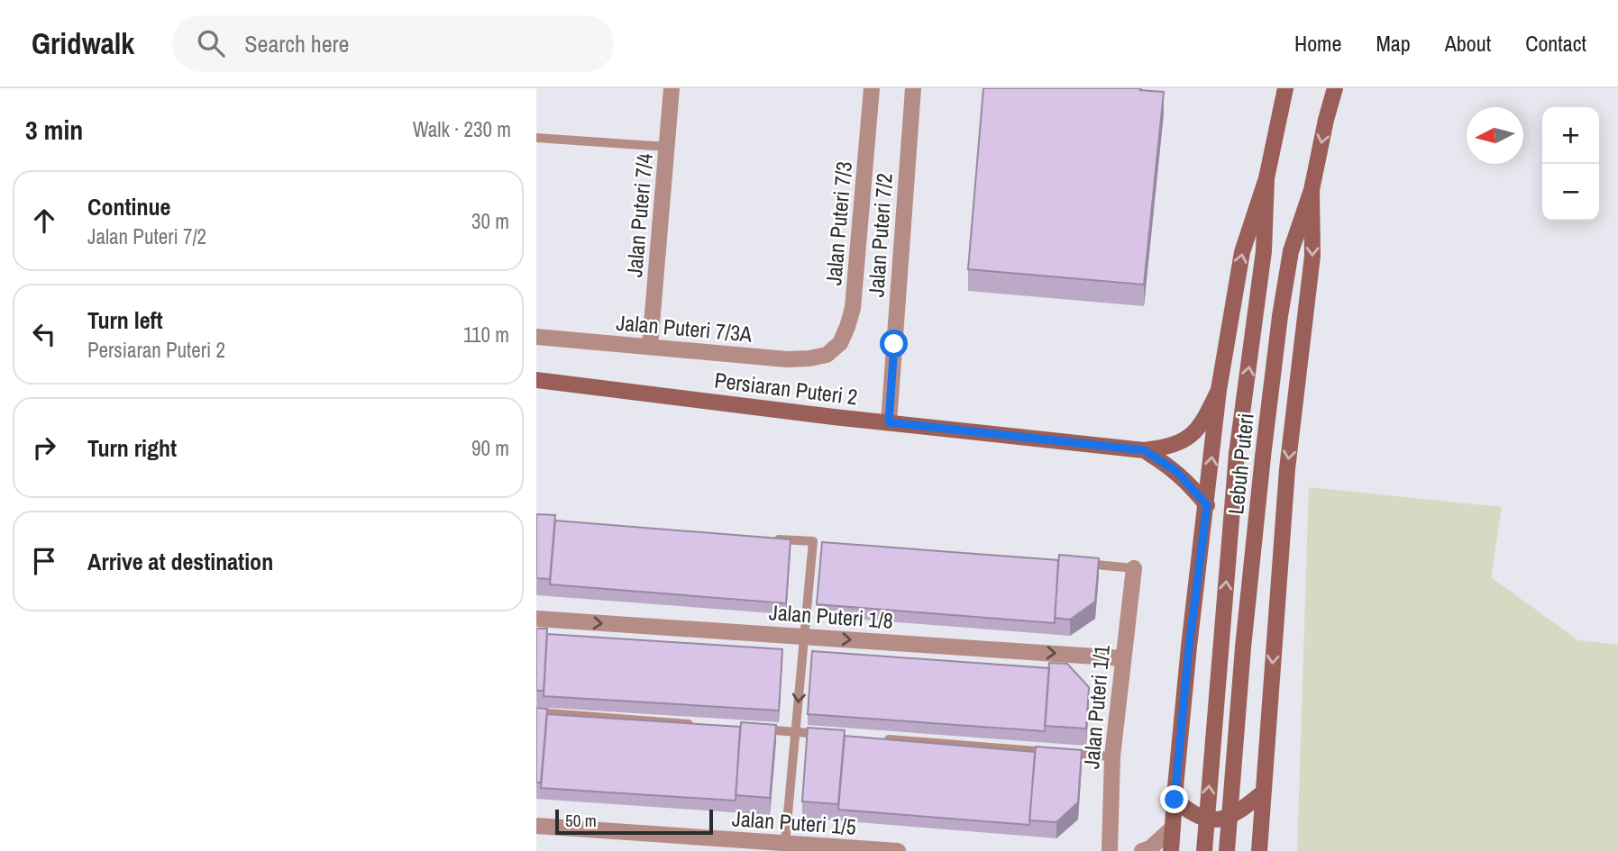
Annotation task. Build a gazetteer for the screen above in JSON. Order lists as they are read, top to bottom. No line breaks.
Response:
{"streets":{"main road":["Persiaran Puteri 2","Lebuh Puteri"],"street":["Jalan Puteri 7/4","Jalan Puteri 7/3","Jalan Puteri 7/2","Jalan Puteri 7/3A","Jalan Puteri 1/8","Jalan Puteri 1/1","Jalan Puteri 1/5"]},"crossings":[["Jalan Puteri 7/4","Jalan Puteri 7/3A"],["Jalan Puteri 7/3","Jalan Puteri 7/3A"],["Jalan Puteri 7/2","Persiaran Puteri 2"],["Jalan Puteri 1/8","Jalan Puteri 1/1"]],"one_way":["Jalan Puteri 1/8"],"scale_bar":"50 m","north":"left","page":{"header":"Gridwalk","search":"Search here","nav":["Home","Map","About","Contact"],"heading":["3 min","Walk · 230 m"],"map_buttons":["+","−"],"list":[["Continue","Jalan Puteri 7/2","30 m"],["Turn left","Persiaran Puteri 2","110 m"],["Turn right","90 m"],"Arrive at destination"],"scale":"50 m"}}
